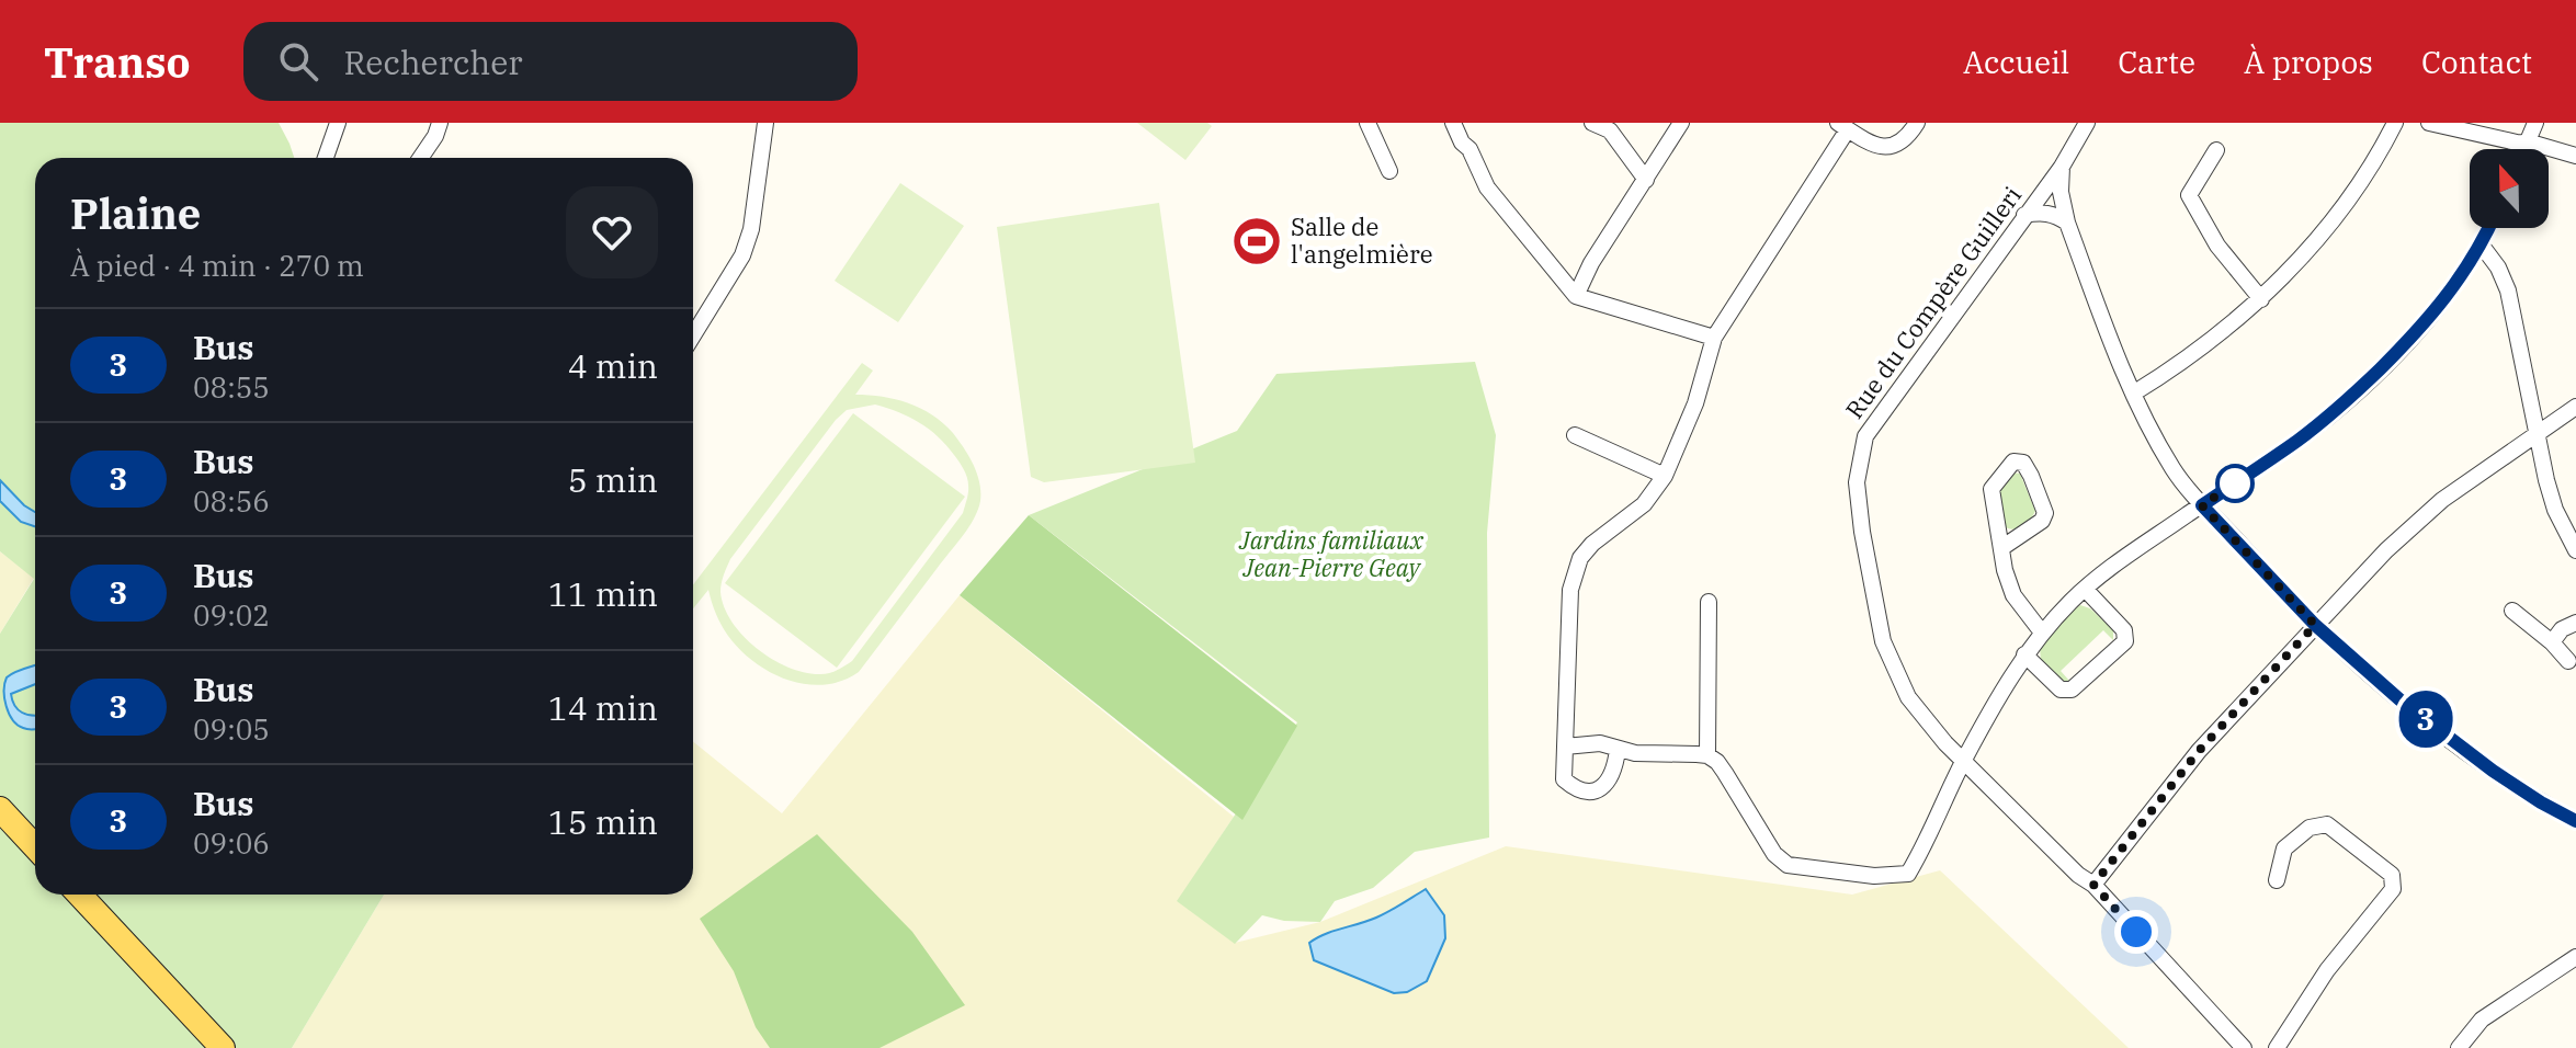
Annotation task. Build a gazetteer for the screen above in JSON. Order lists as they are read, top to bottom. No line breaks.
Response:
{"streets":{"street":["Rue du Compère Guilleri"]},"parks":["Jardins familiaux Jean-Pierre Geay"],"places":{"sports":["Salle de l'angelmière"]},"lines":["bus line 3"],"north":"top","page":{"header":"Transo","search":"Rechercher","nav":["Accueil","Carte","À propos","Contact"],"on_map":"3","heading":["Plaine","À pied · 4 min · 270 m"],"list":[{"mark":"3","name":"Bus","note":"08:55","value":"4 min"},{"mark":"3","name":"Bus","note":"08:56","value":"5 min"},{"mark":"3","name":"Bus","note":"09:02","value":"11 min"},{"mark":"3","name":"Bus","note":"09:05","value":"14 min"},{"mark":"3","name":"Bus","note":"09:06","value":"15 min"}]}}
